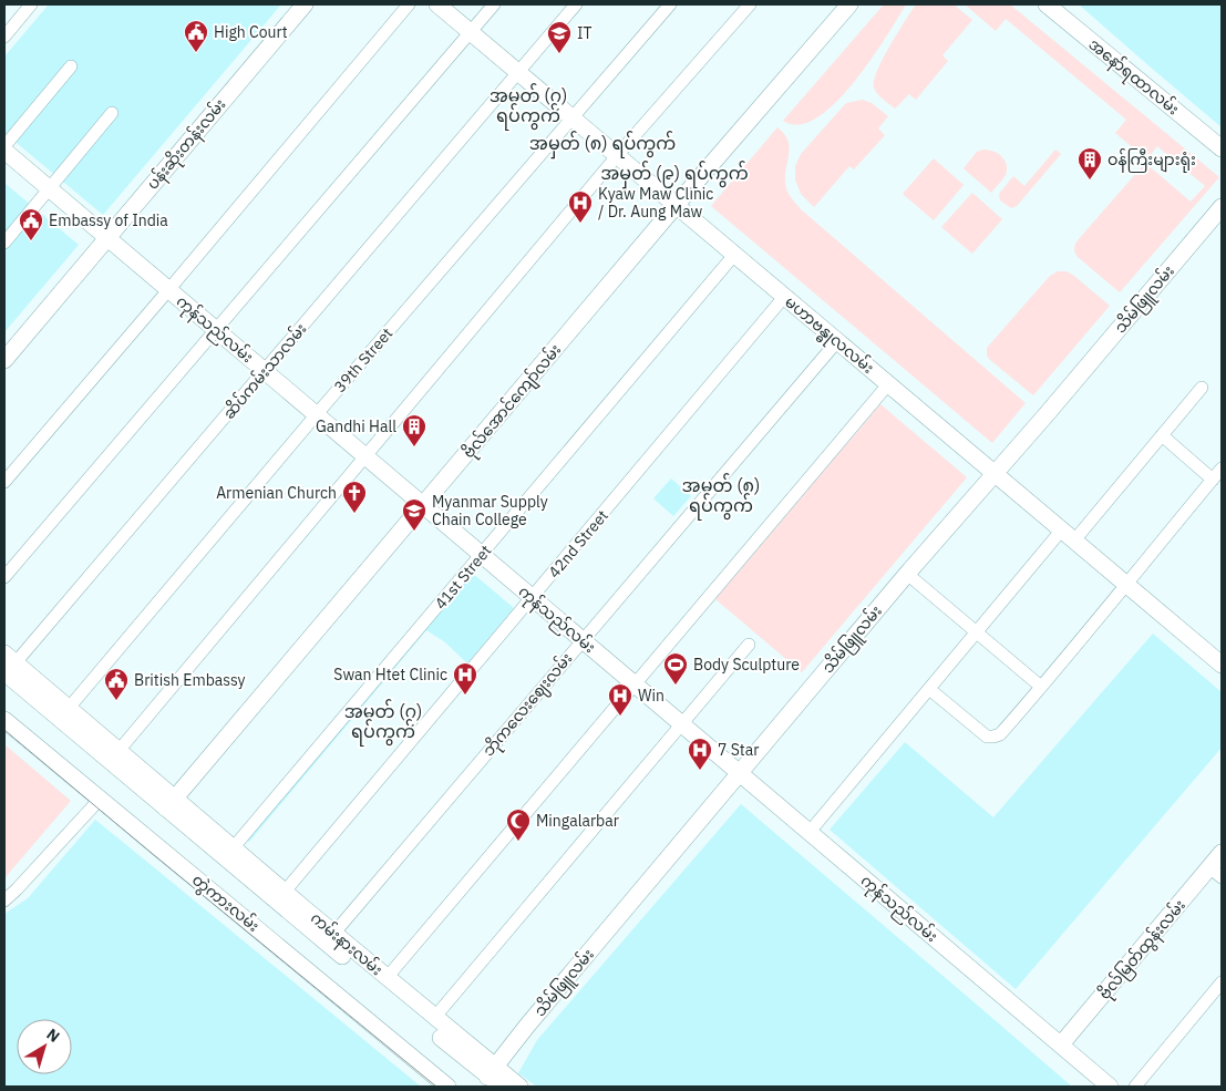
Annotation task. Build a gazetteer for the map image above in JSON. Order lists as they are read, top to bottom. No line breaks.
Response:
{"streets":{"main road":["အနော်ရထာလမ်း","ပန်းဆိုးတန်းလမ်း","သိမ်ဖြူလမ်း","ကုန်သည်လမ်း","မဟာဗန္ဓုလလမ်း","ဗိုလ်အောင်ကျော်လမ်း","တွဲကားလမ်း","ကမ်းနားလမ်း","ဗိုလ်မြတ်ထွန်းလမ်း"],"street":["39th Street","ဆိပ်ကမ်းသာလမ်း","42nd Street","41st Street","ဘိုကလေးဈေးလမ်း"]},"crossings":[["ပန်းဆိုးတန်းလမ်း","ကုန်သည်လမ်း"],["သိမ်ဖြူလမ်း","ကုန်သည်လမ်း"],["သိမ်ဖြူလမ်း","မဟာဗန္ဓုလလမ်း"],["သိမ်ဖြူလမ်း","ကမ်းနားလမ်း"],["ကုန်သည်လမ်း","39th Street"],["ကုန်သည်လမ်း","ဆိပ်ကမ်းသာလမ်း"],["ကုန်သည်လမ်း","ဗိုလ်အောင်ကျော်လမ်း"],["ကုန်သည်လမ်း","42nd Street"],["ကုန်သည်လမ်း","41st Street"],["ကုန်သည်လမ်း","ဘိုကလေးဈေးလမ်း"],["ကုန်သည်လမ်း","ဗိုလ်မြတ်ထွန်းလမ်း"],["မဟာဗန္ဓုလလမ်း","39th Street"],["မဟာဗန္ဓုလလမ်း","ဆိပ်ကမ်းသာလမ်း"],["မဟာဗန္ဓုလလမ်း","ဗိုလ်အောင်ကျော်လမ်း"],["မဟာဗန္ဓုလလမ်း","42nd Street"],["မဟာဗန္ဓုလလမ်း","41st Street"],["မဟာဗန္ဓုလလမ်း","ဘိုကလေးဈေးလမ်း"],["39th Street","ကမ်းနားလမ်း"],["ဆိပ်ကမ်းသာလမ်း","ကမ်းနားလမ်း"],["ဗိုလ်အောင်ကျော်လမ်း","ကမ်းနားလမ်း"],["42nd Street","ကမ်းနားလမ်း"],["41st Street","ကမ်းနားလမ်း"],["ဘိုကလေးဈေးလမ်း","ကမ်းနားလမ်း"]],"districts":["အမှတ် (၇) ရပ်ကွက်","အမှတ် (၈) ရပ်ကွက်","အမှတ် (၉) ရပ်ကွက်","အမှတ် (၈) ရပ်ကွက်","အမှတ် (၇) ရပ်ကွက်"],"places":{"public building":["High Court","Embassy of India","British Embassy"],"school or university":["IT","Myanmar Supply Chain College"],"building":["ဝန်ကြီးများရုံး","Gandhi Hall"],"hospital":["Kyaw Maw Clinic / Dr. Aung Maw","Swan Htet Clinic","Win","7 Star"],"church":["Armenian Church"],"sports":["Body Sculpture"],"mosque":["Mingalarbar"]},"north":"top right"}
